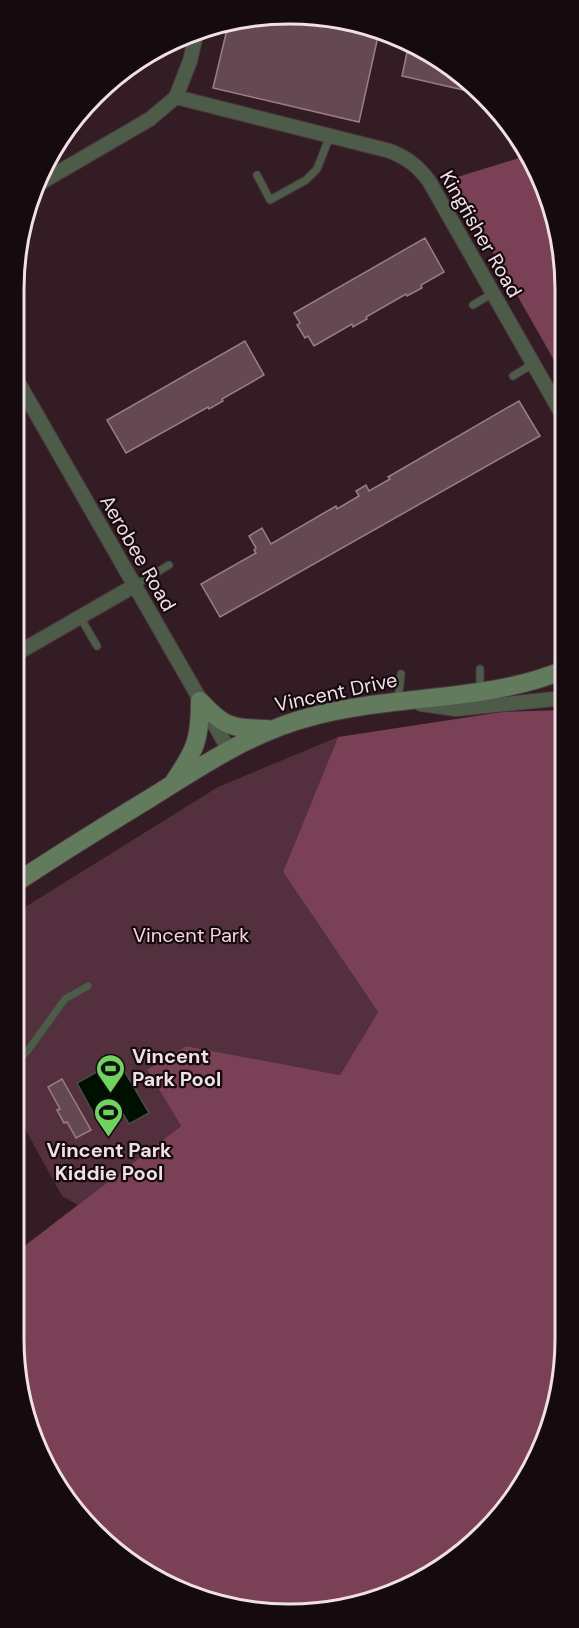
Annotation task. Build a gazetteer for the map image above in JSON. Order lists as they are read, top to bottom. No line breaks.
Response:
{"streets":{"street":["Kingfisher Road","Aerobee Road","Vincent Drive"]},"crossings":[["Aerobee Road","Vincent Drive"]],"parks":["Vincent Park"],"places":{"sports":["Vincent Park Pool","Vincent Park Kiddie Pool"]}}
